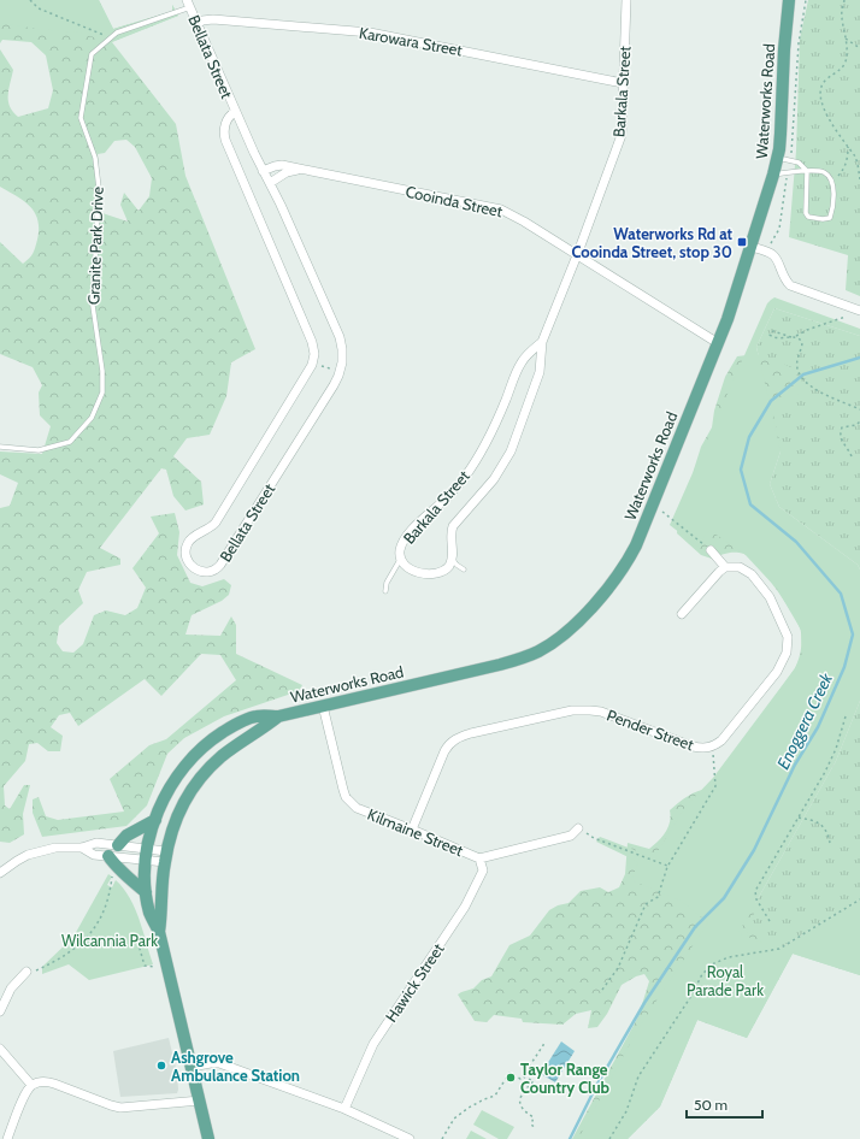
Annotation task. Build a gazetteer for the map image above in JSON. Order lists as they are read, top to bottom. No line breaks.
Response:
{"streets":{"main road":["Waterworks Road"],"street":["Karowara Street","Bellata Street","Barkala Street","Cooinda Street","Pender Street","Kilmaine Street","Hawick Street"],"lane":["Granite Park Drive"]},"crossings":[["Karowara Street","Bellata Street"],["Karowara Street","Barkala Street"],["Bellata Street","Cooinda Street"],["Bellata Street","Granite Park Drive"],["Barkala Street","Cooinda Street"],["Waterworks Road","Cooinda Street"],["Waterworks Road","Kilmaine Street"],["Pender Street","Kilmaine Street"],["Kilmaine Street","Hawick Street"]],"water":["Enoggera Creek"],"parks":["Wilcannia Park","Royal Parade Park"],"places":{"transit":["Waterworks Rd at Cooinda Street, stop 30"],"other":["Ashgrove Ambulance Station","Taylor Range Country Club"]},"scale_bar":"50 m"}
